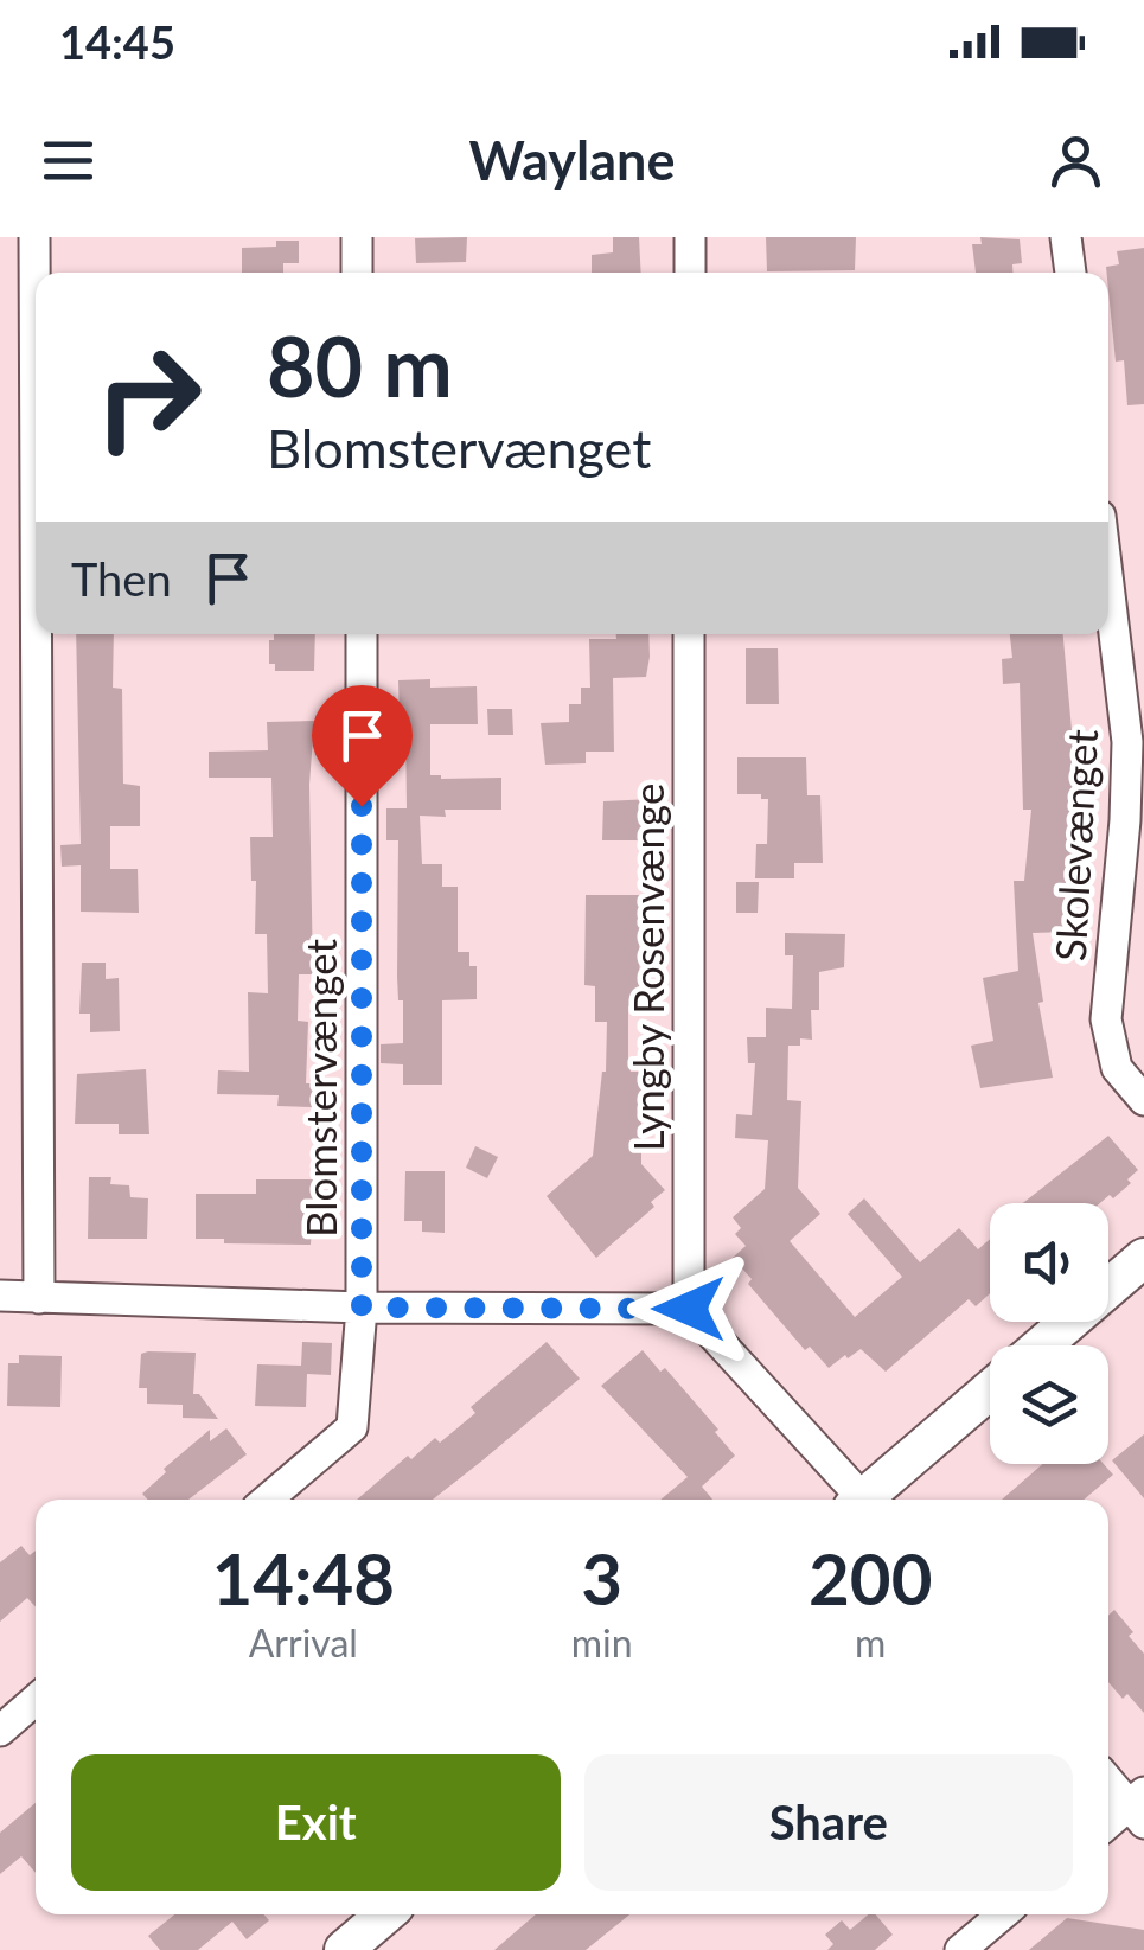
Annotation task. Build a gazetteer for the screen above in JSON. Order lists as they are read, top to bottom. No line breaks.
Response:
{"streets":{"street":["Skolevænget","Lyngby Rosenvænge","Blomstervænget"]},"page":{"status":"14:45","header":"Waylane","turn":["80 m","Blomstervænget"],"then":"Then","eta":["14:48","Arrival","3","min","200","m"],"buttons":["Exit","Share"]}}
